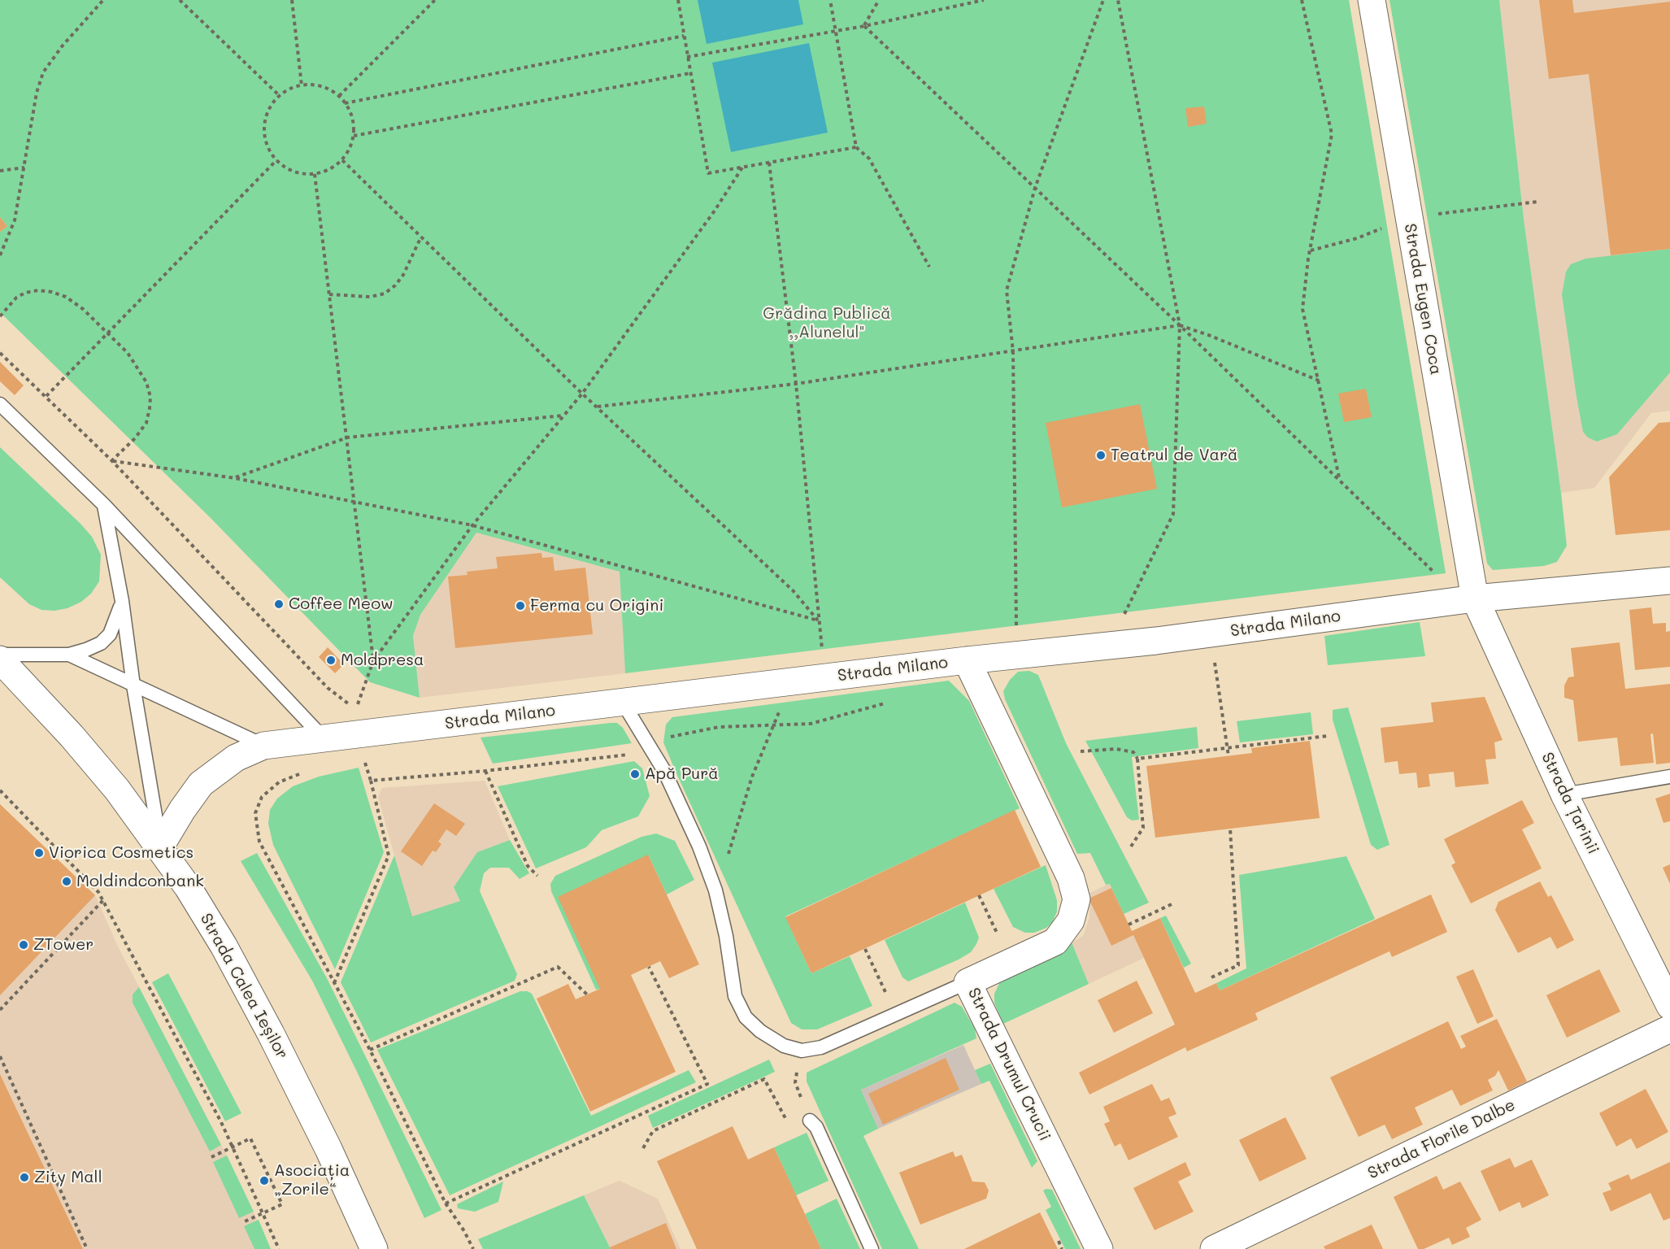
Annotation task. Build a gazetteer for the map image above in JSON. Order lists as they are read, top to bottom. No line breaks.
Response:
{"streets":{"street":["Strada Eugen Coca","Strada Milano","Strada Țarinii","Strada Calea Ieșilor","Strada Drumul Crucii","Strada Florile Dalbe"]},"crossings":[["Strada Eugen Coca","Strada Milano"],["Strada Eugen Coca","Strada Țarinii"],["Strada Milano","Strada Țarinii"],["Strada Milano","Strada Calea Ieșilor"],["Strada Milano","Strada Drumul Crucii"]],"parks":["Grădina Publică ,,Alunelul\""],"places":["Teatrul de Vară","Coffee Meow","Ferma cu Origini","Moldpresa","Apă Pură","Viorica Cosmetics","Moldindconbank","ZTower","Zity Mall","Asociația „Zorile“"]}
